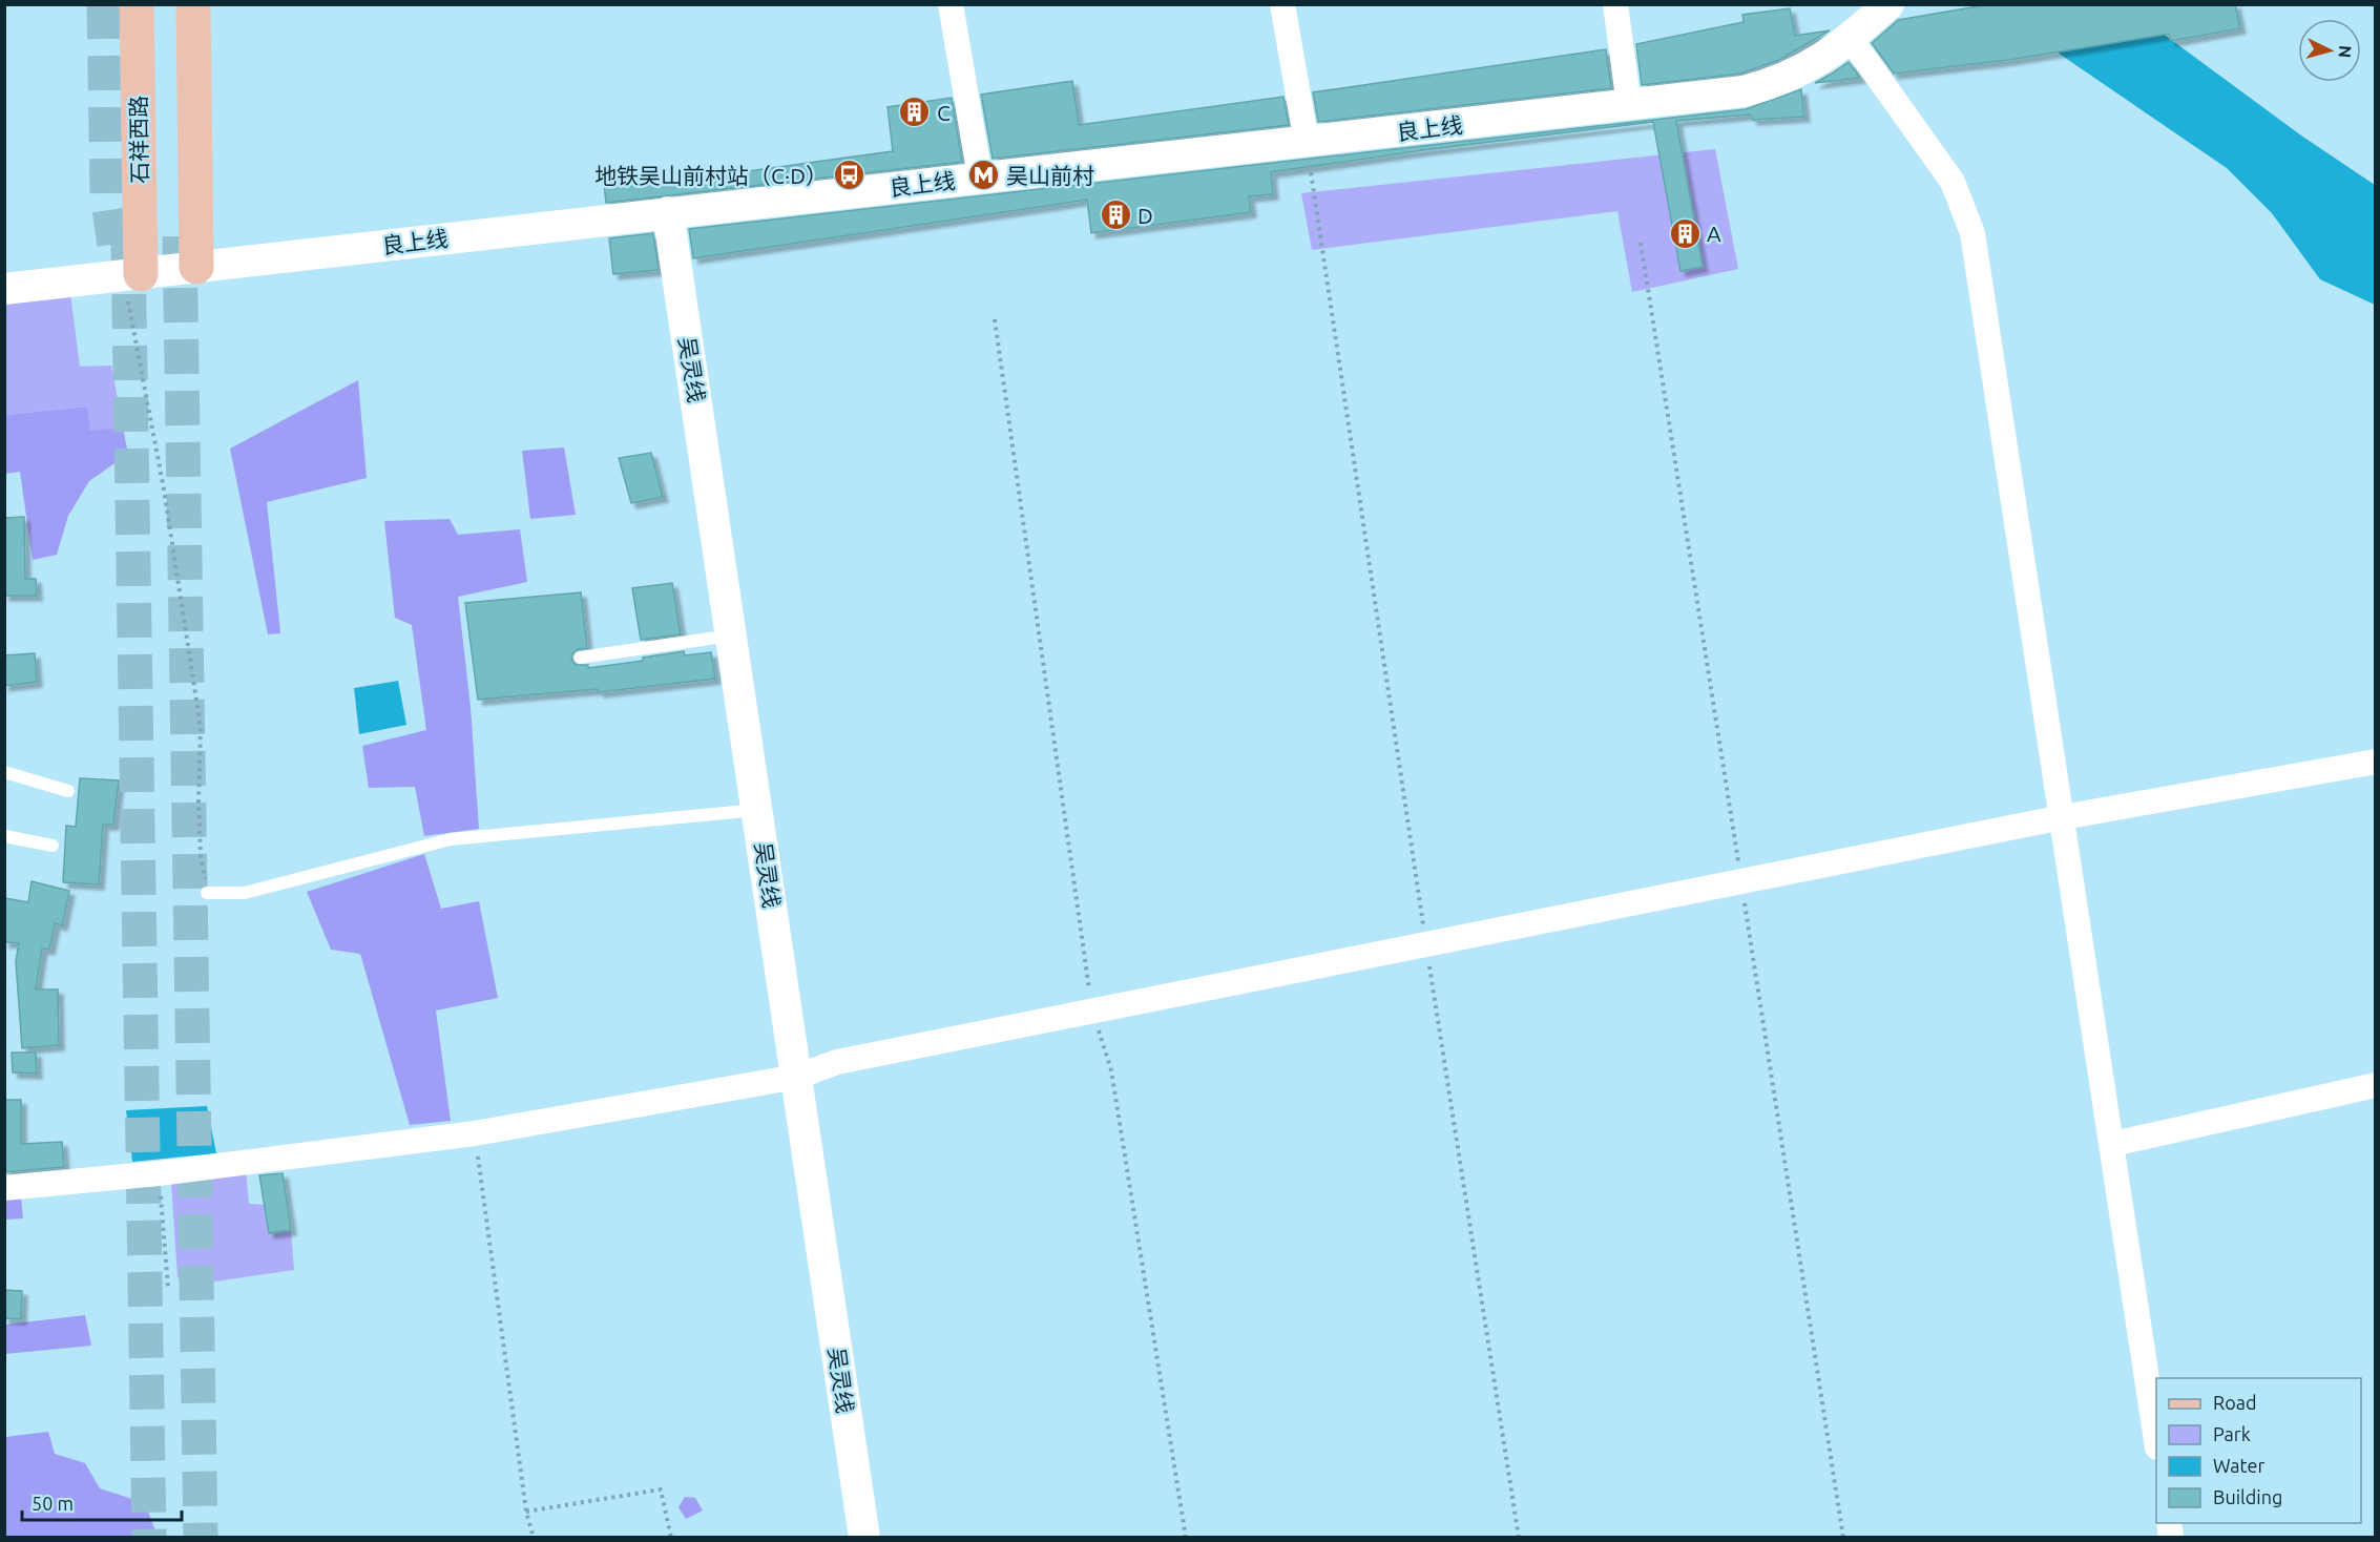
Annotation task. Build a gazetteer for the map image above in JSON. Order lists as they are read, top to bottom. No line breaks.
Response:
{"streets":{"main road":["石祥西路"],"street":["良上线","吴灵线"]},"crossings":[["良上线","石祥西路"],["良上线","吴灵线"]],"places":{"building":["C","D","A"],"bus stop":["地铁吴山前村站（C·D）"],"metro station":["吴山前村"]},"legend":["Road","Park","Water","Building"],"scale_bar":"50 m","north":"right"}
